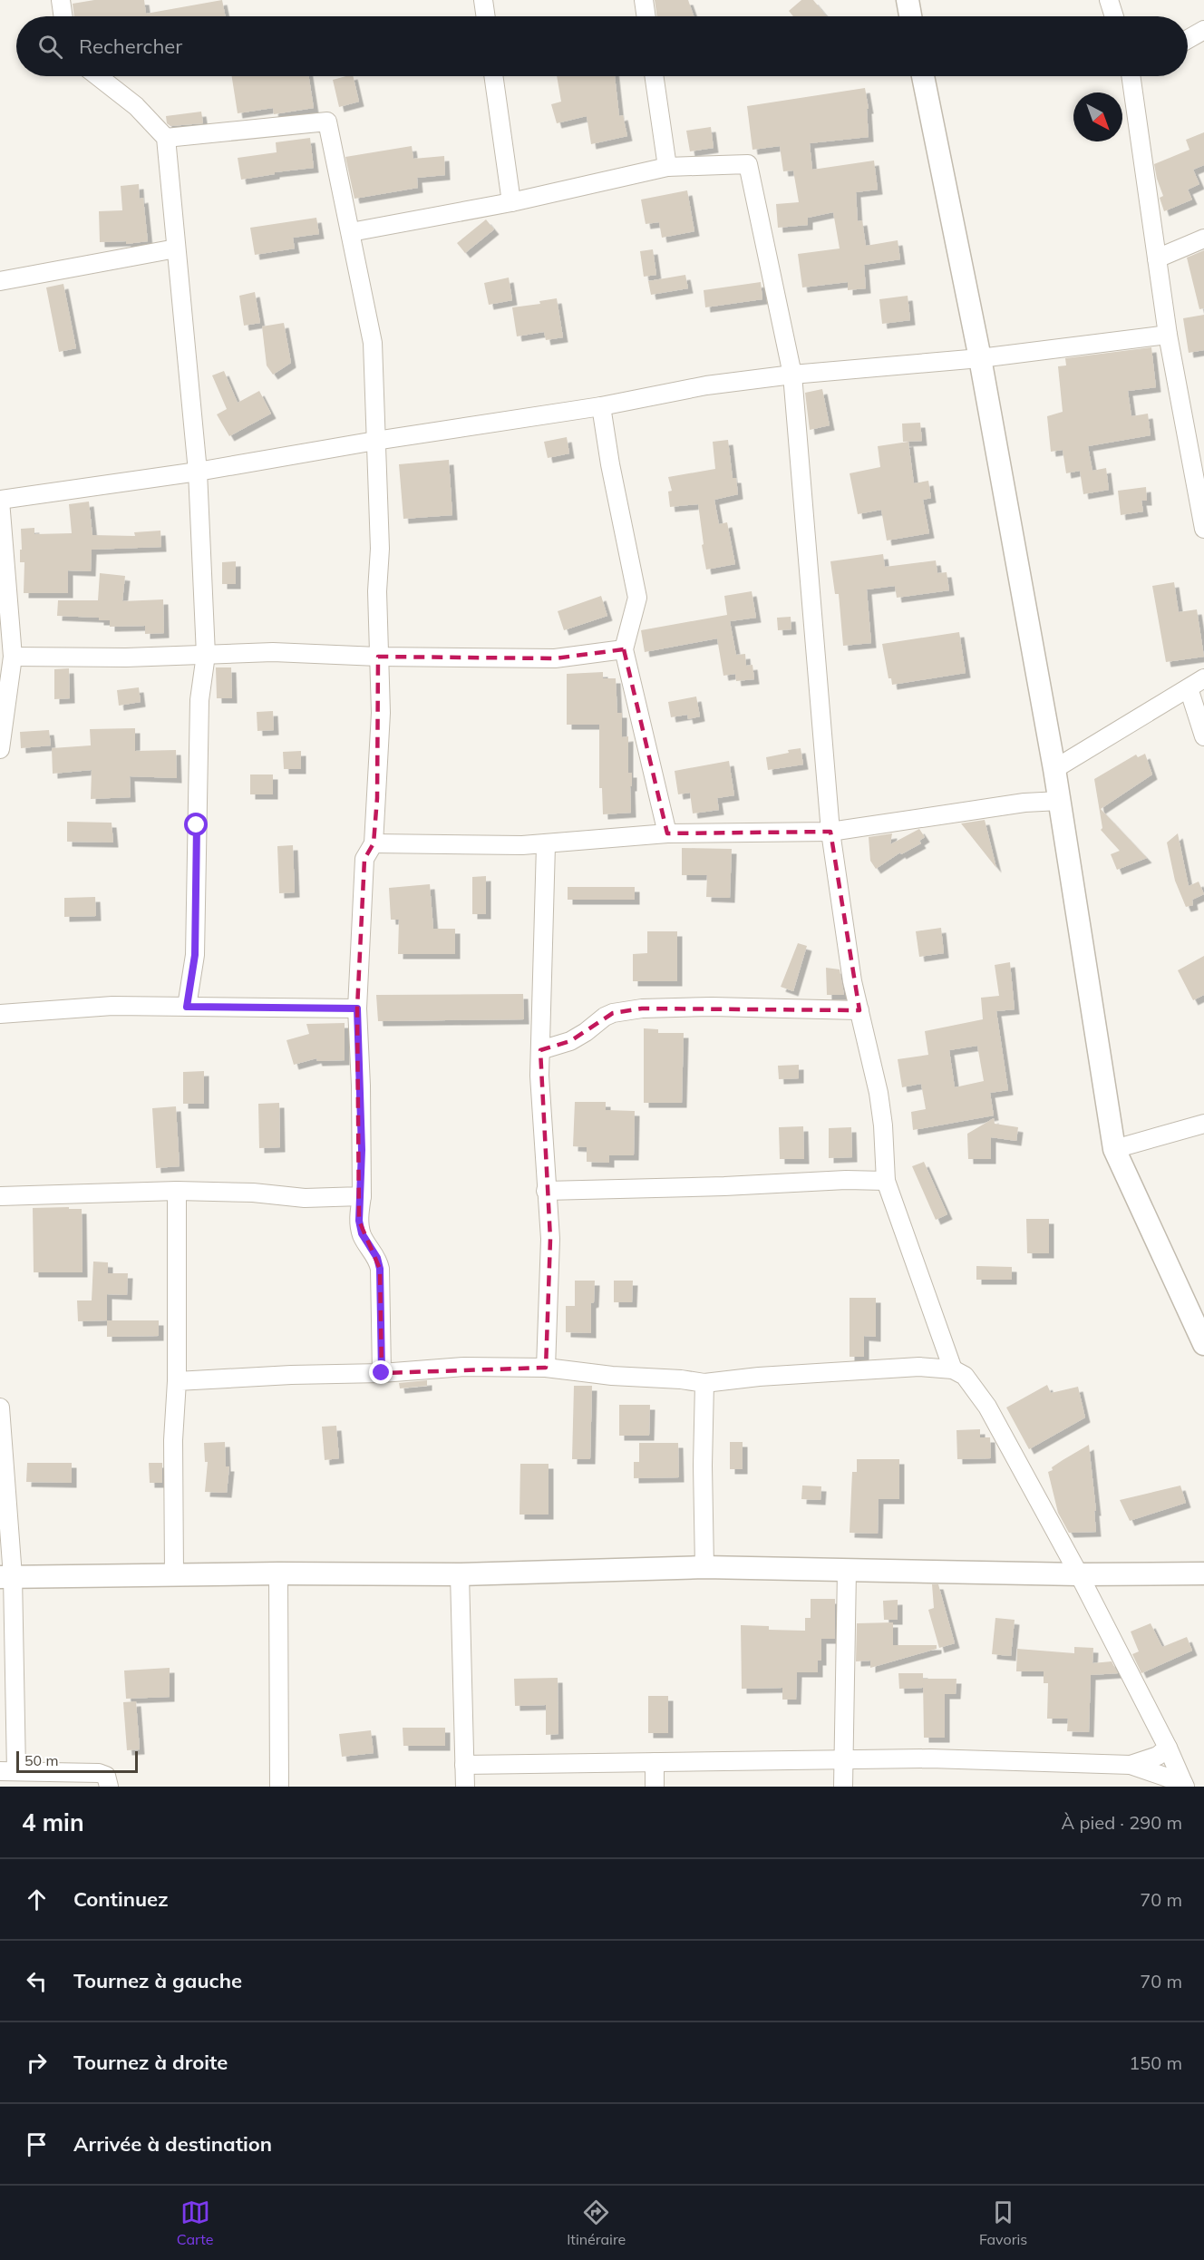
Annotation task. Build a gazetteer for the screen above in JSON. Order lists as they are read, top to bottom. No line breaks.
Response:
{"scale_bar":"50 m","north":"bottom right","page":{"search":"Rechercher","scale":"50 m","heading":["4 min","À pied · 290 m"],"list":[["Continuez","70 m"],["Tournez à gauche","70 m"],["Tournez à droite","150 m"],"Arrivée à destination"],"nav":["Carte","Itinéraire","Favoris"]}}
